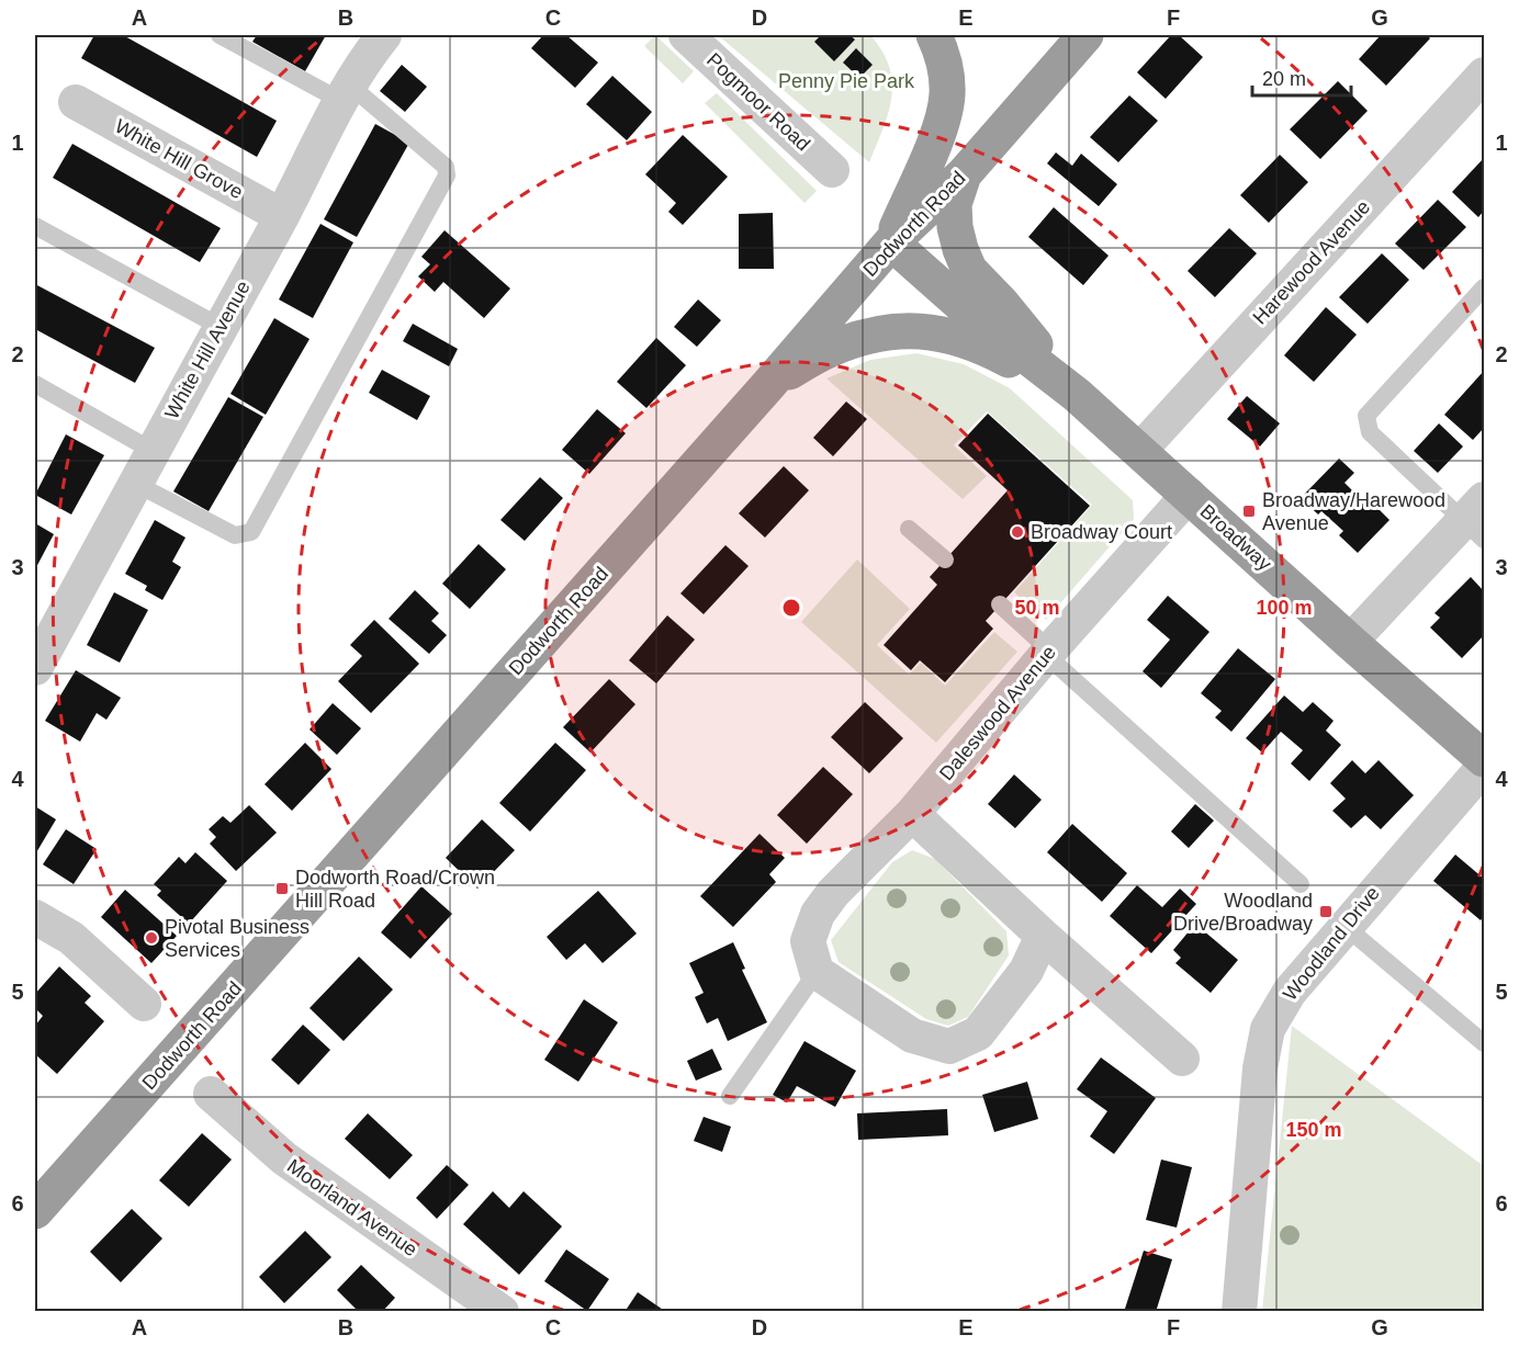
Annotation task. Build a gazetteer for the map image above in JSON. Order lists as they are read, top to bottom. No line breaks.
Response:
{"streets":{"highway":["Dodworth Road","Broadway"],"street":["Pogmoor Road","White Hill Grove","Harewood Avenue","White Hill Avenue","Daleswood Avenue","Woodland Drive","Moorland Avenue"]},"crossings":[["White Hill Grove","White Hill Avenue"],["Dodworth Road","Broadway"],["Harewood Avenue","Broadway"],["Broadway","Daleswood Avenue"]],"parks":["Penny Pie Park"],"places":{"transit":["Broadway/Harewood Avenue","Dodworth Road/Crown Hill Road","Woodland Drive/Broadway"],"other":["Broadway Court","Pivotal Business Services"]},"scale_bar":"20 m","grid":{"columns":["A","B","C","D","E","F","G"],"rows":["1","2","3","4","5","6"]},"rings":["50 m","100 m","150 m"]}
